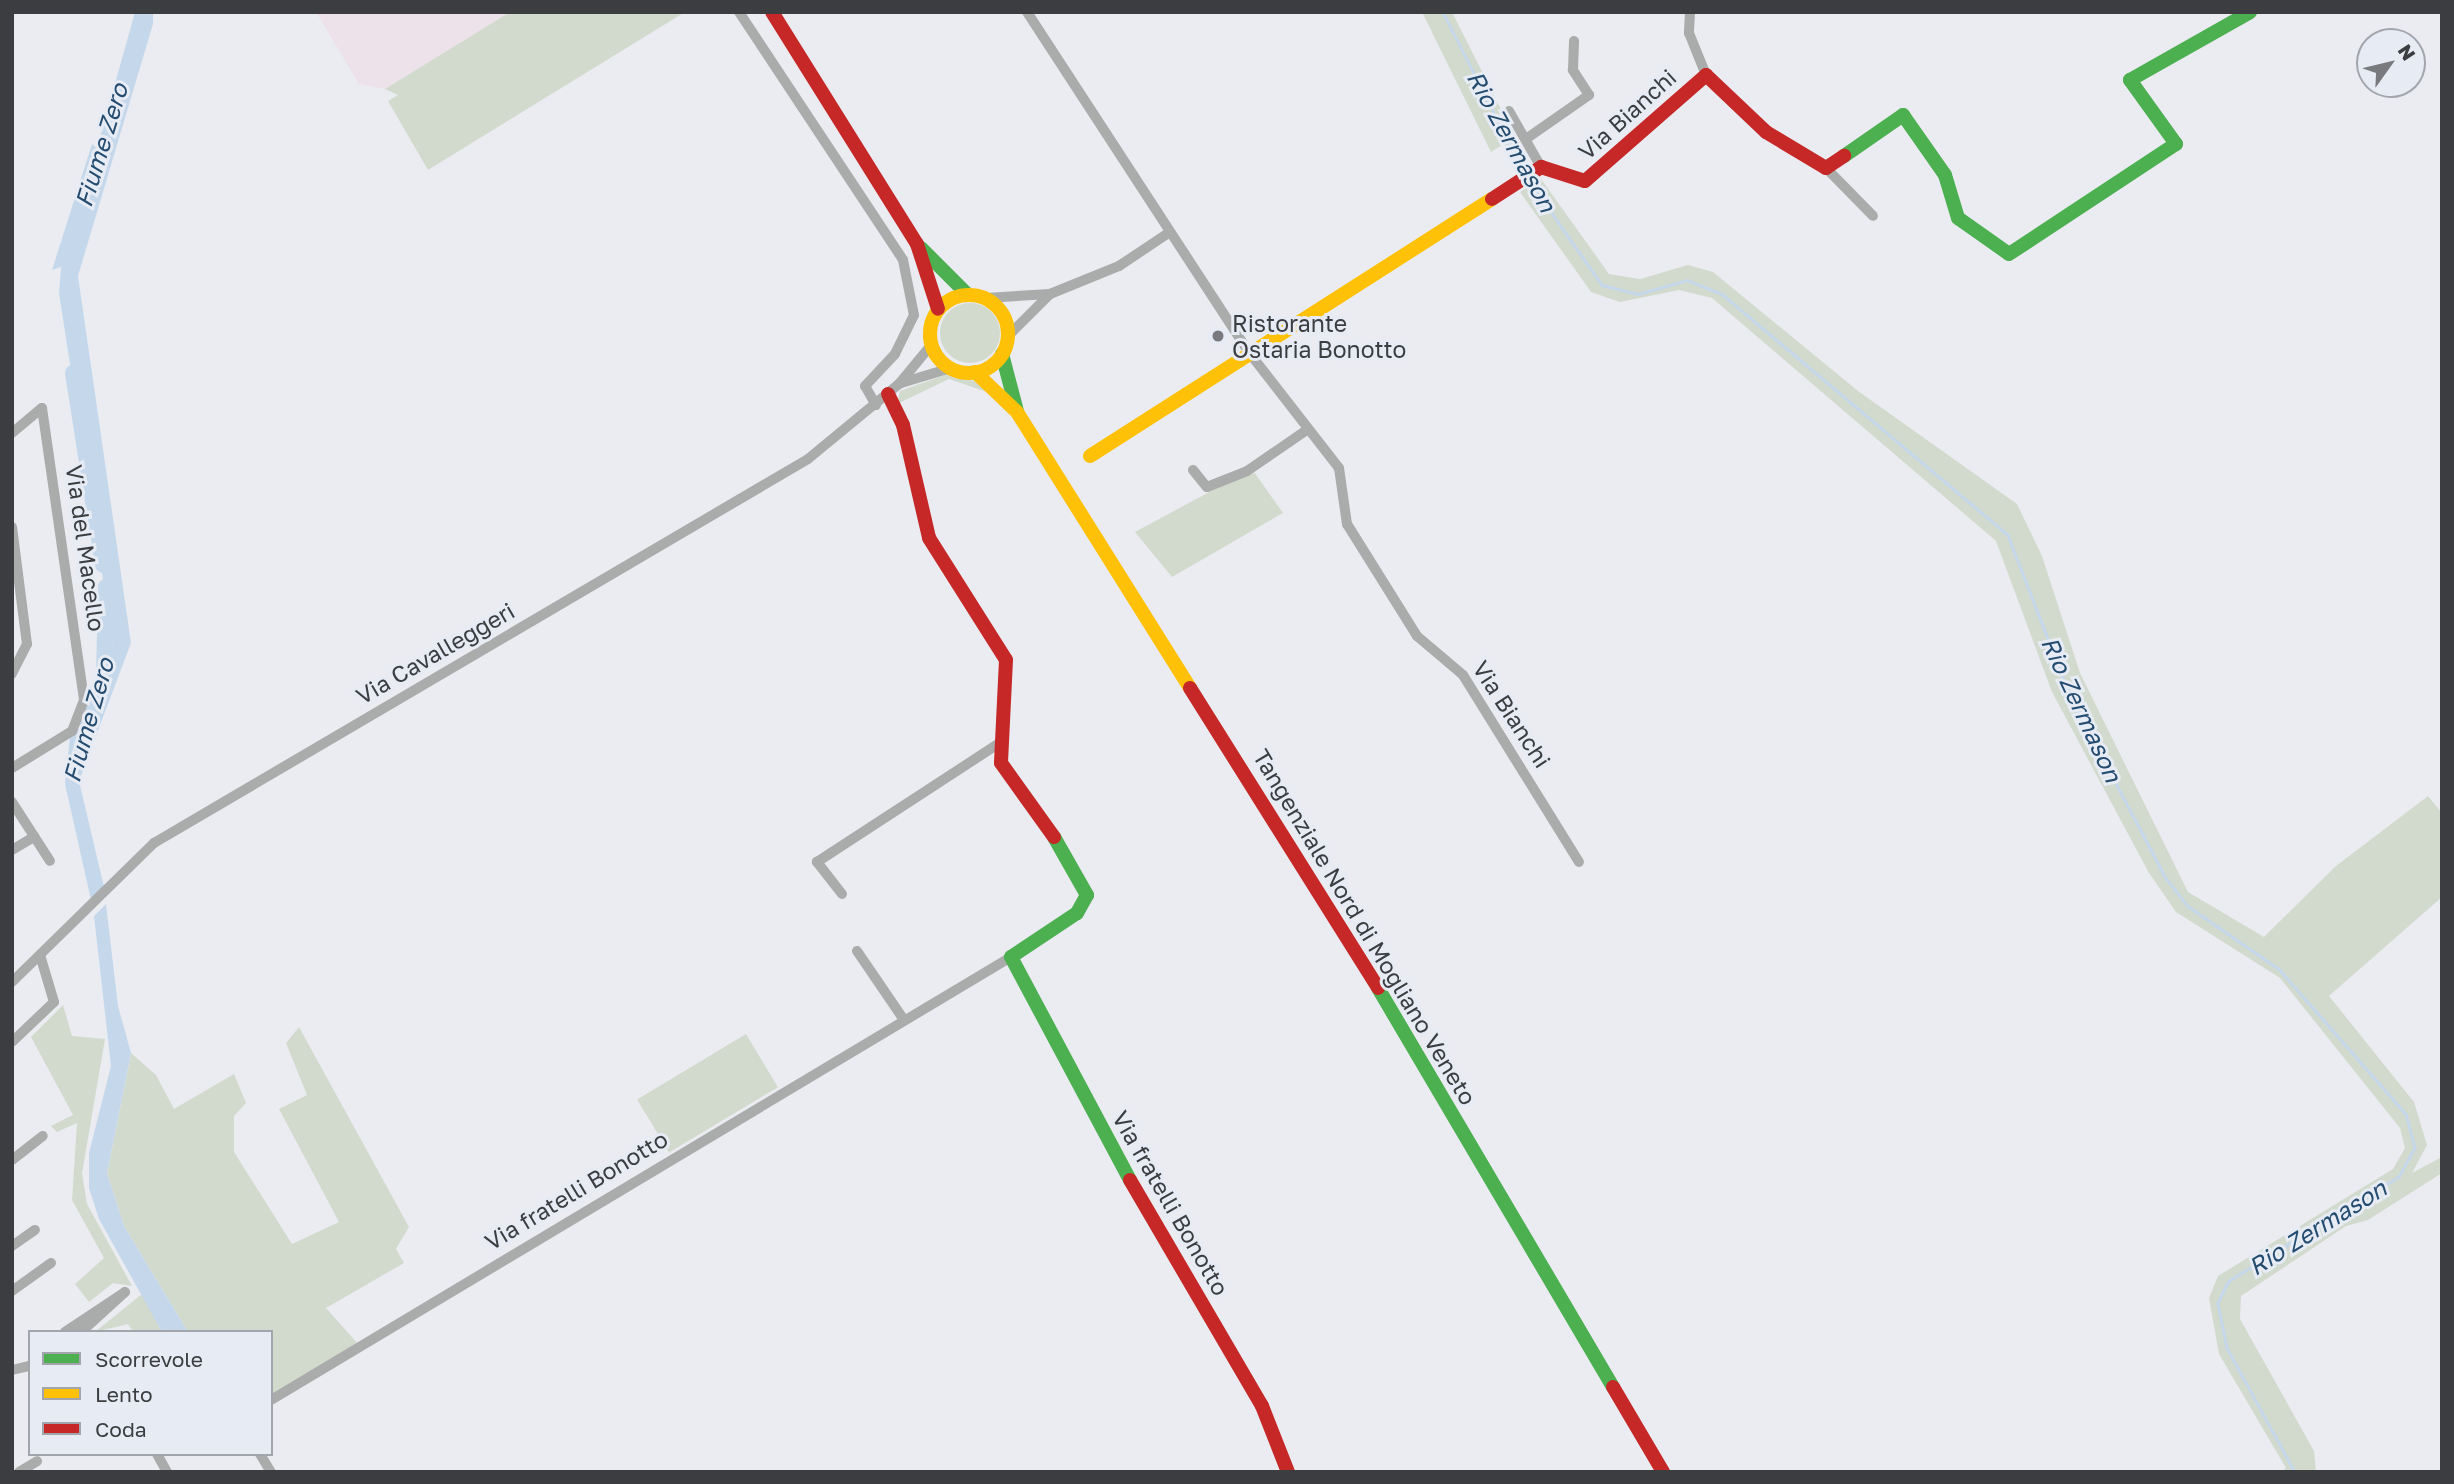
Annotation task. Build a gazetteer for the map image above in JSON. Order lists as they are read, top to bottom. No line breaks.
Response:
{"streets":{"street":["Via Bianchi","Via del Macello","Via Cavalleggeri","Tangenziale Nord di Mogliano Veneto","Via fratelli Bonotto"]},"water":["Rio Zermason","Fiume Zero"],"places":["Ristorante Ostaria Bonotto"],"legend":["Scorrevole","Lento","Coda"],"north":"top right"}
